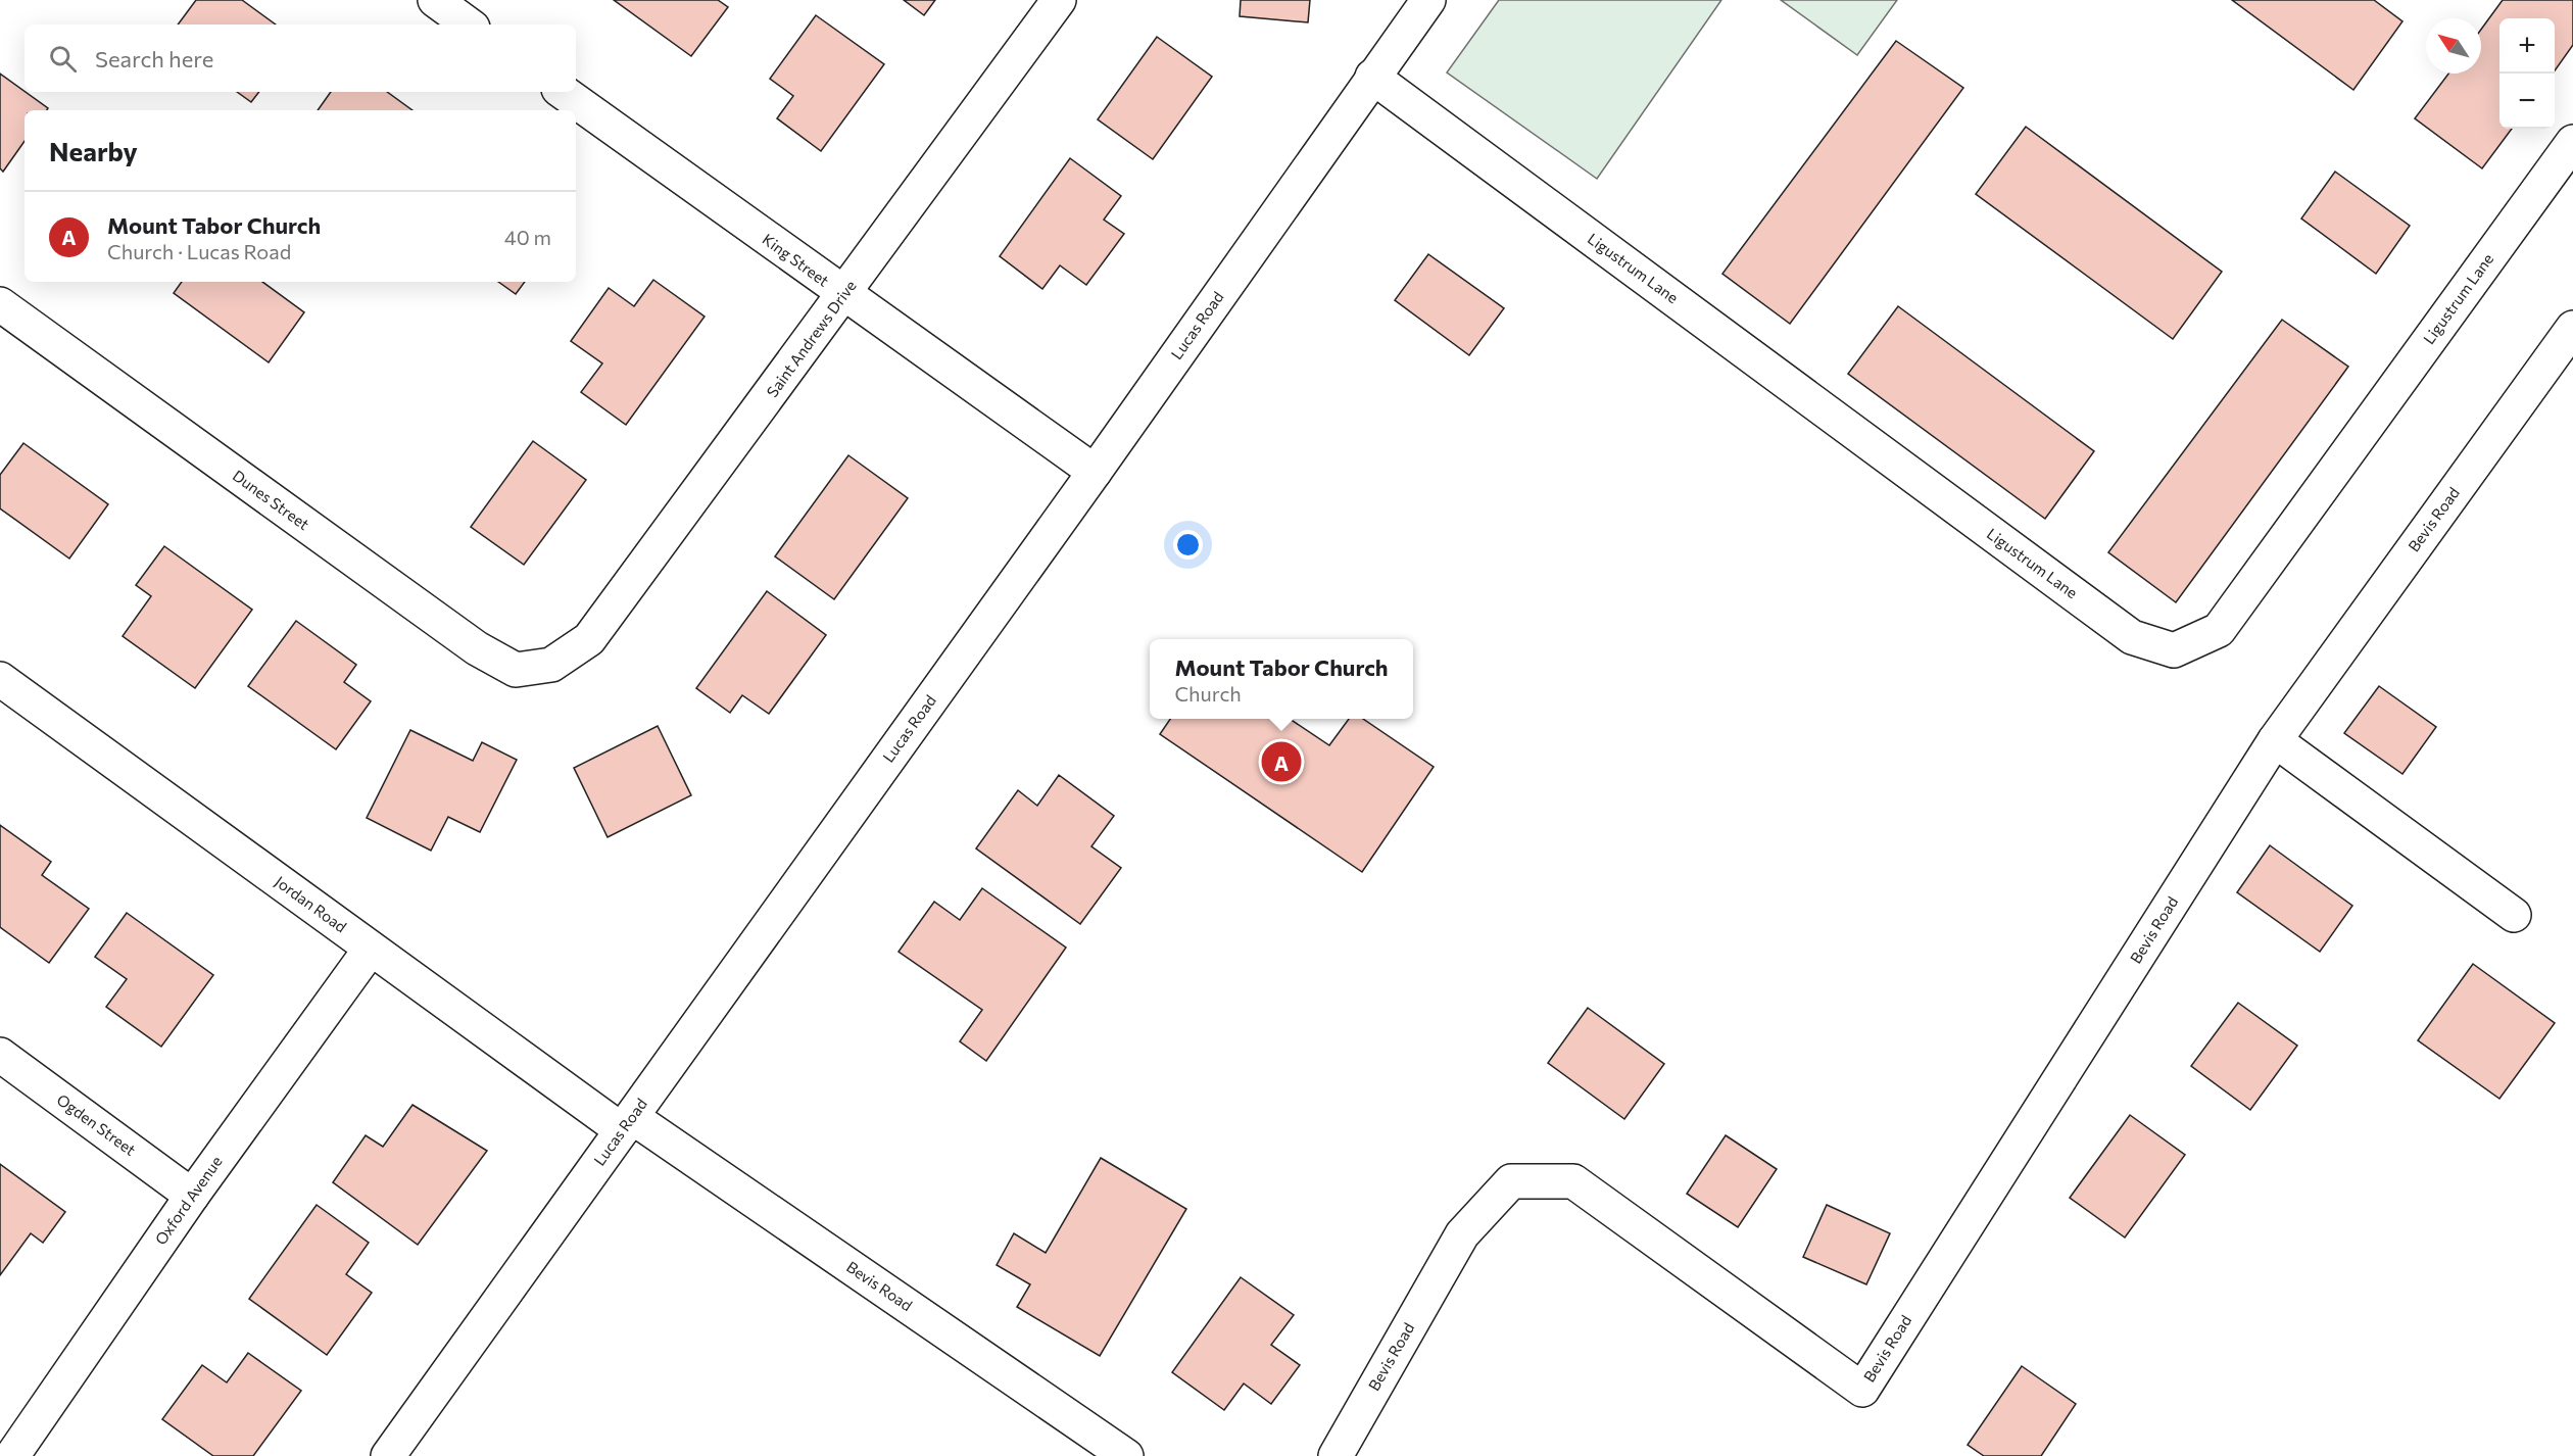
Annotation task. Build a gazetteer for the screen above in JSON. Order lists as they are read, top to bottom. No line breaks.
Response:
{"streets":{"street":["King Street","Ligustrum Lane","Lucas Road","Saint Andrews Drive","Dunes Street","Bevis Road","Jordan Road","Ogden Street","Oxford Avenue"]},"crossings":[["King Street","Lucas Road"],["King Street","Saint Andrews Drive"],["Ligustrum Lane","Lucas Road"],["Lucas Road","Bevis Road"],["Lucas Road","Jordan Road"],["Saint Andrews Drive","Dunes Street"],["Bevis Road","Jordan Road"],["Jordan Road","Oxford Avenue"],["Ogden Street","Oxford Avenue"]],"north":"top left","page":{"map_buttons":["+","−"],"search":"Search here","heading":"Nearby","list":[{"mark":"A","name":"Mount Tabor Church","note":"Church · Lucas Road","value":"40 m"}],"popup":["Mount Tabor Church","Church"],"pins":"A"}}
